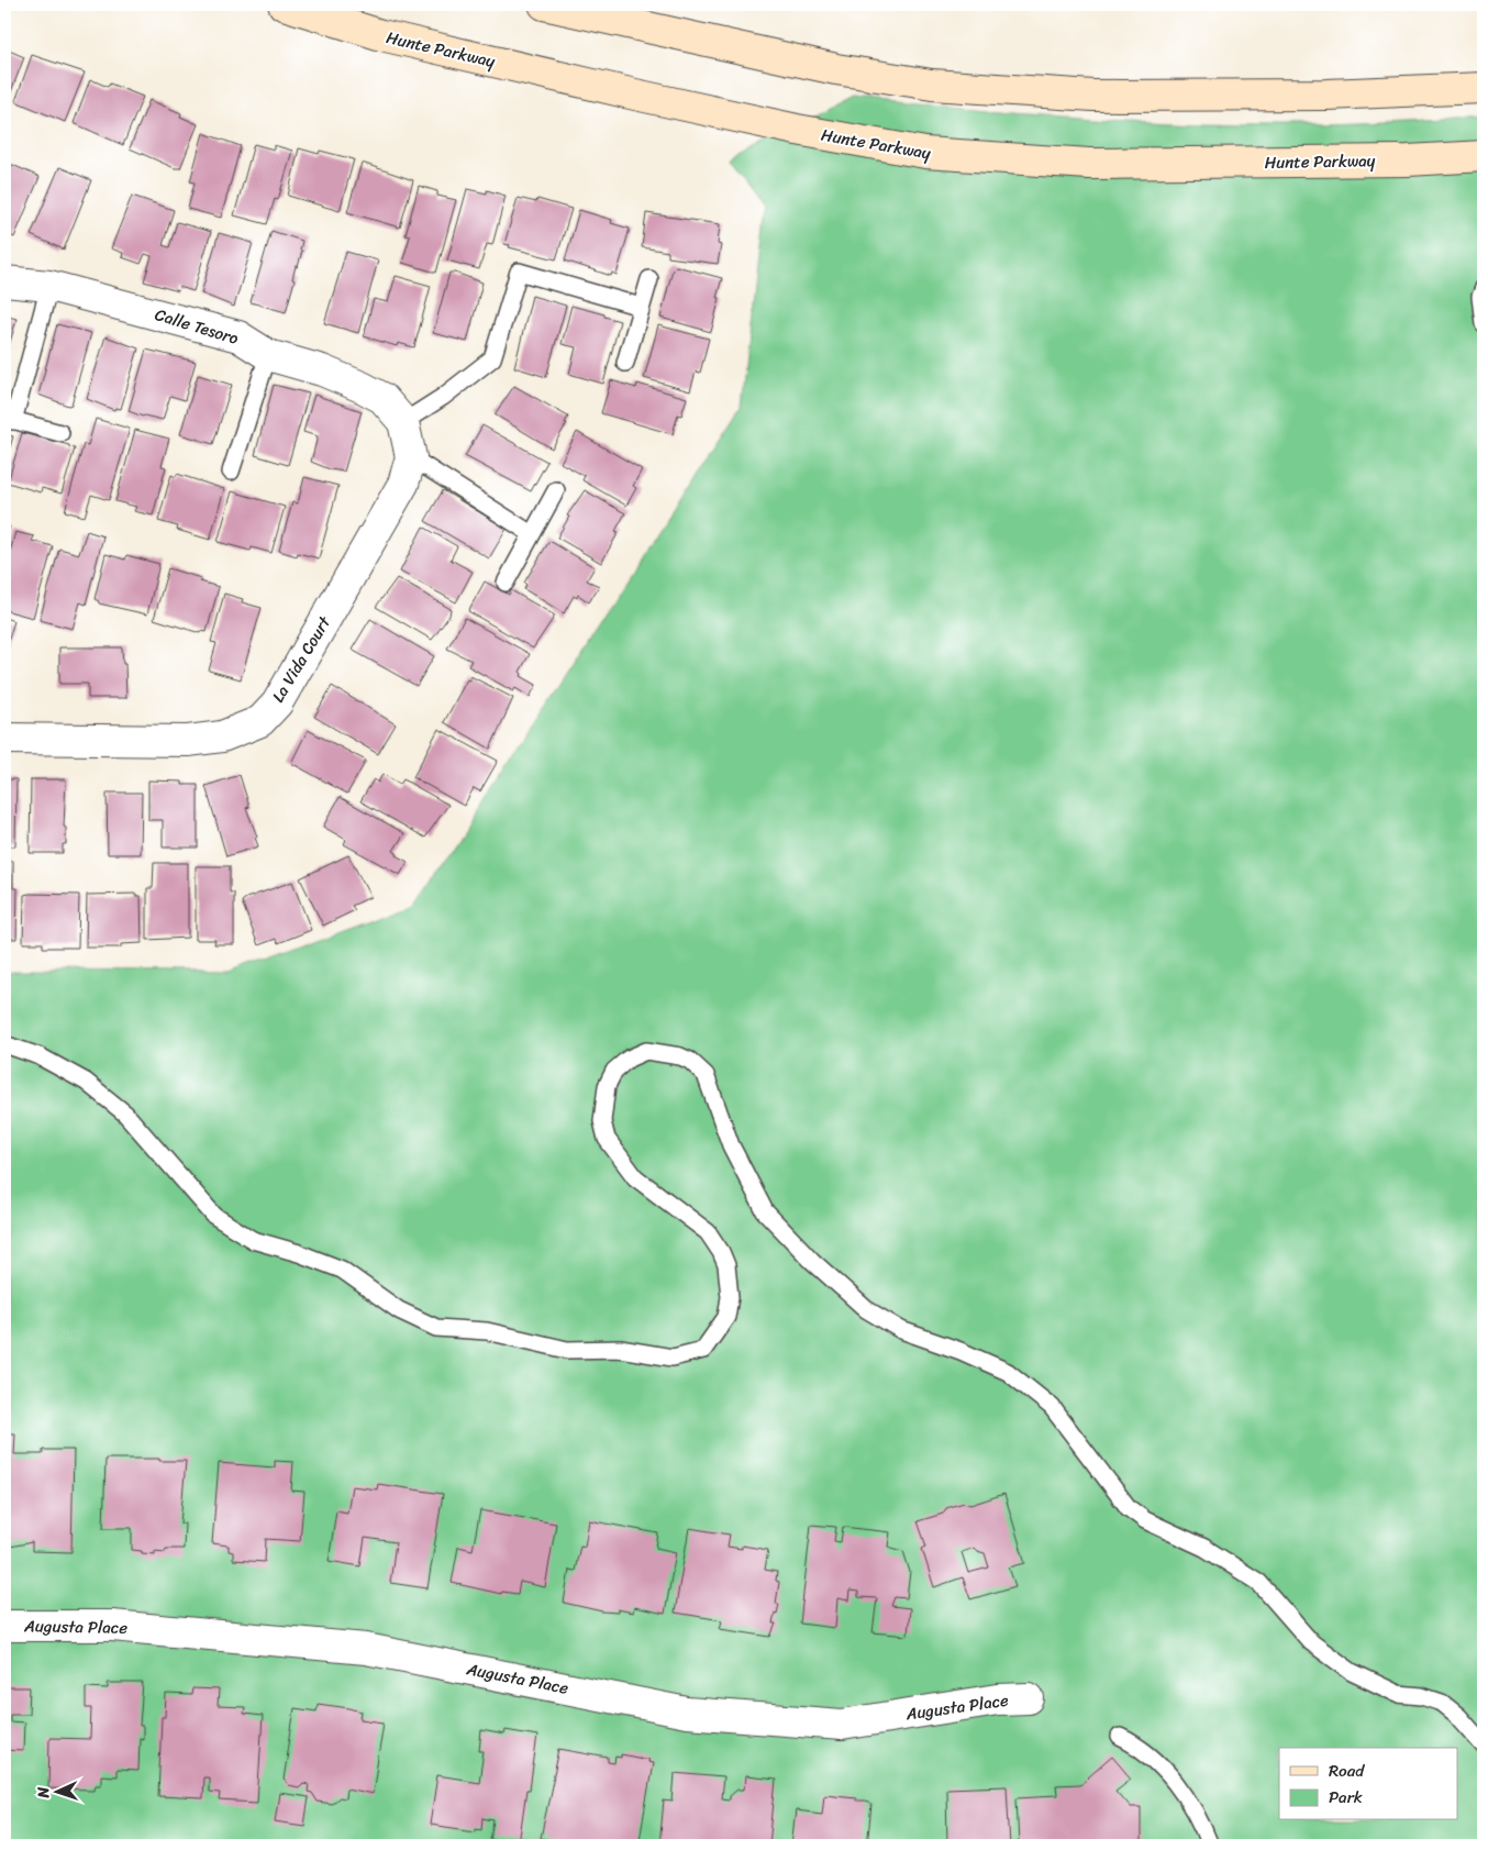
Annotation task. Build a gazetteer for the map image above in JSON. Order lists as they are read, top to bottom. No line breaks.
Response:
{"streets":{"main road":["Hunte Parkway"],"street":["Calle Tesoro","La Vida Court","Augusta Place"]},"crossings":[["Calle Tesoro","La Vida Court"]],"legend":["Road","Park"],"north":"left"}
